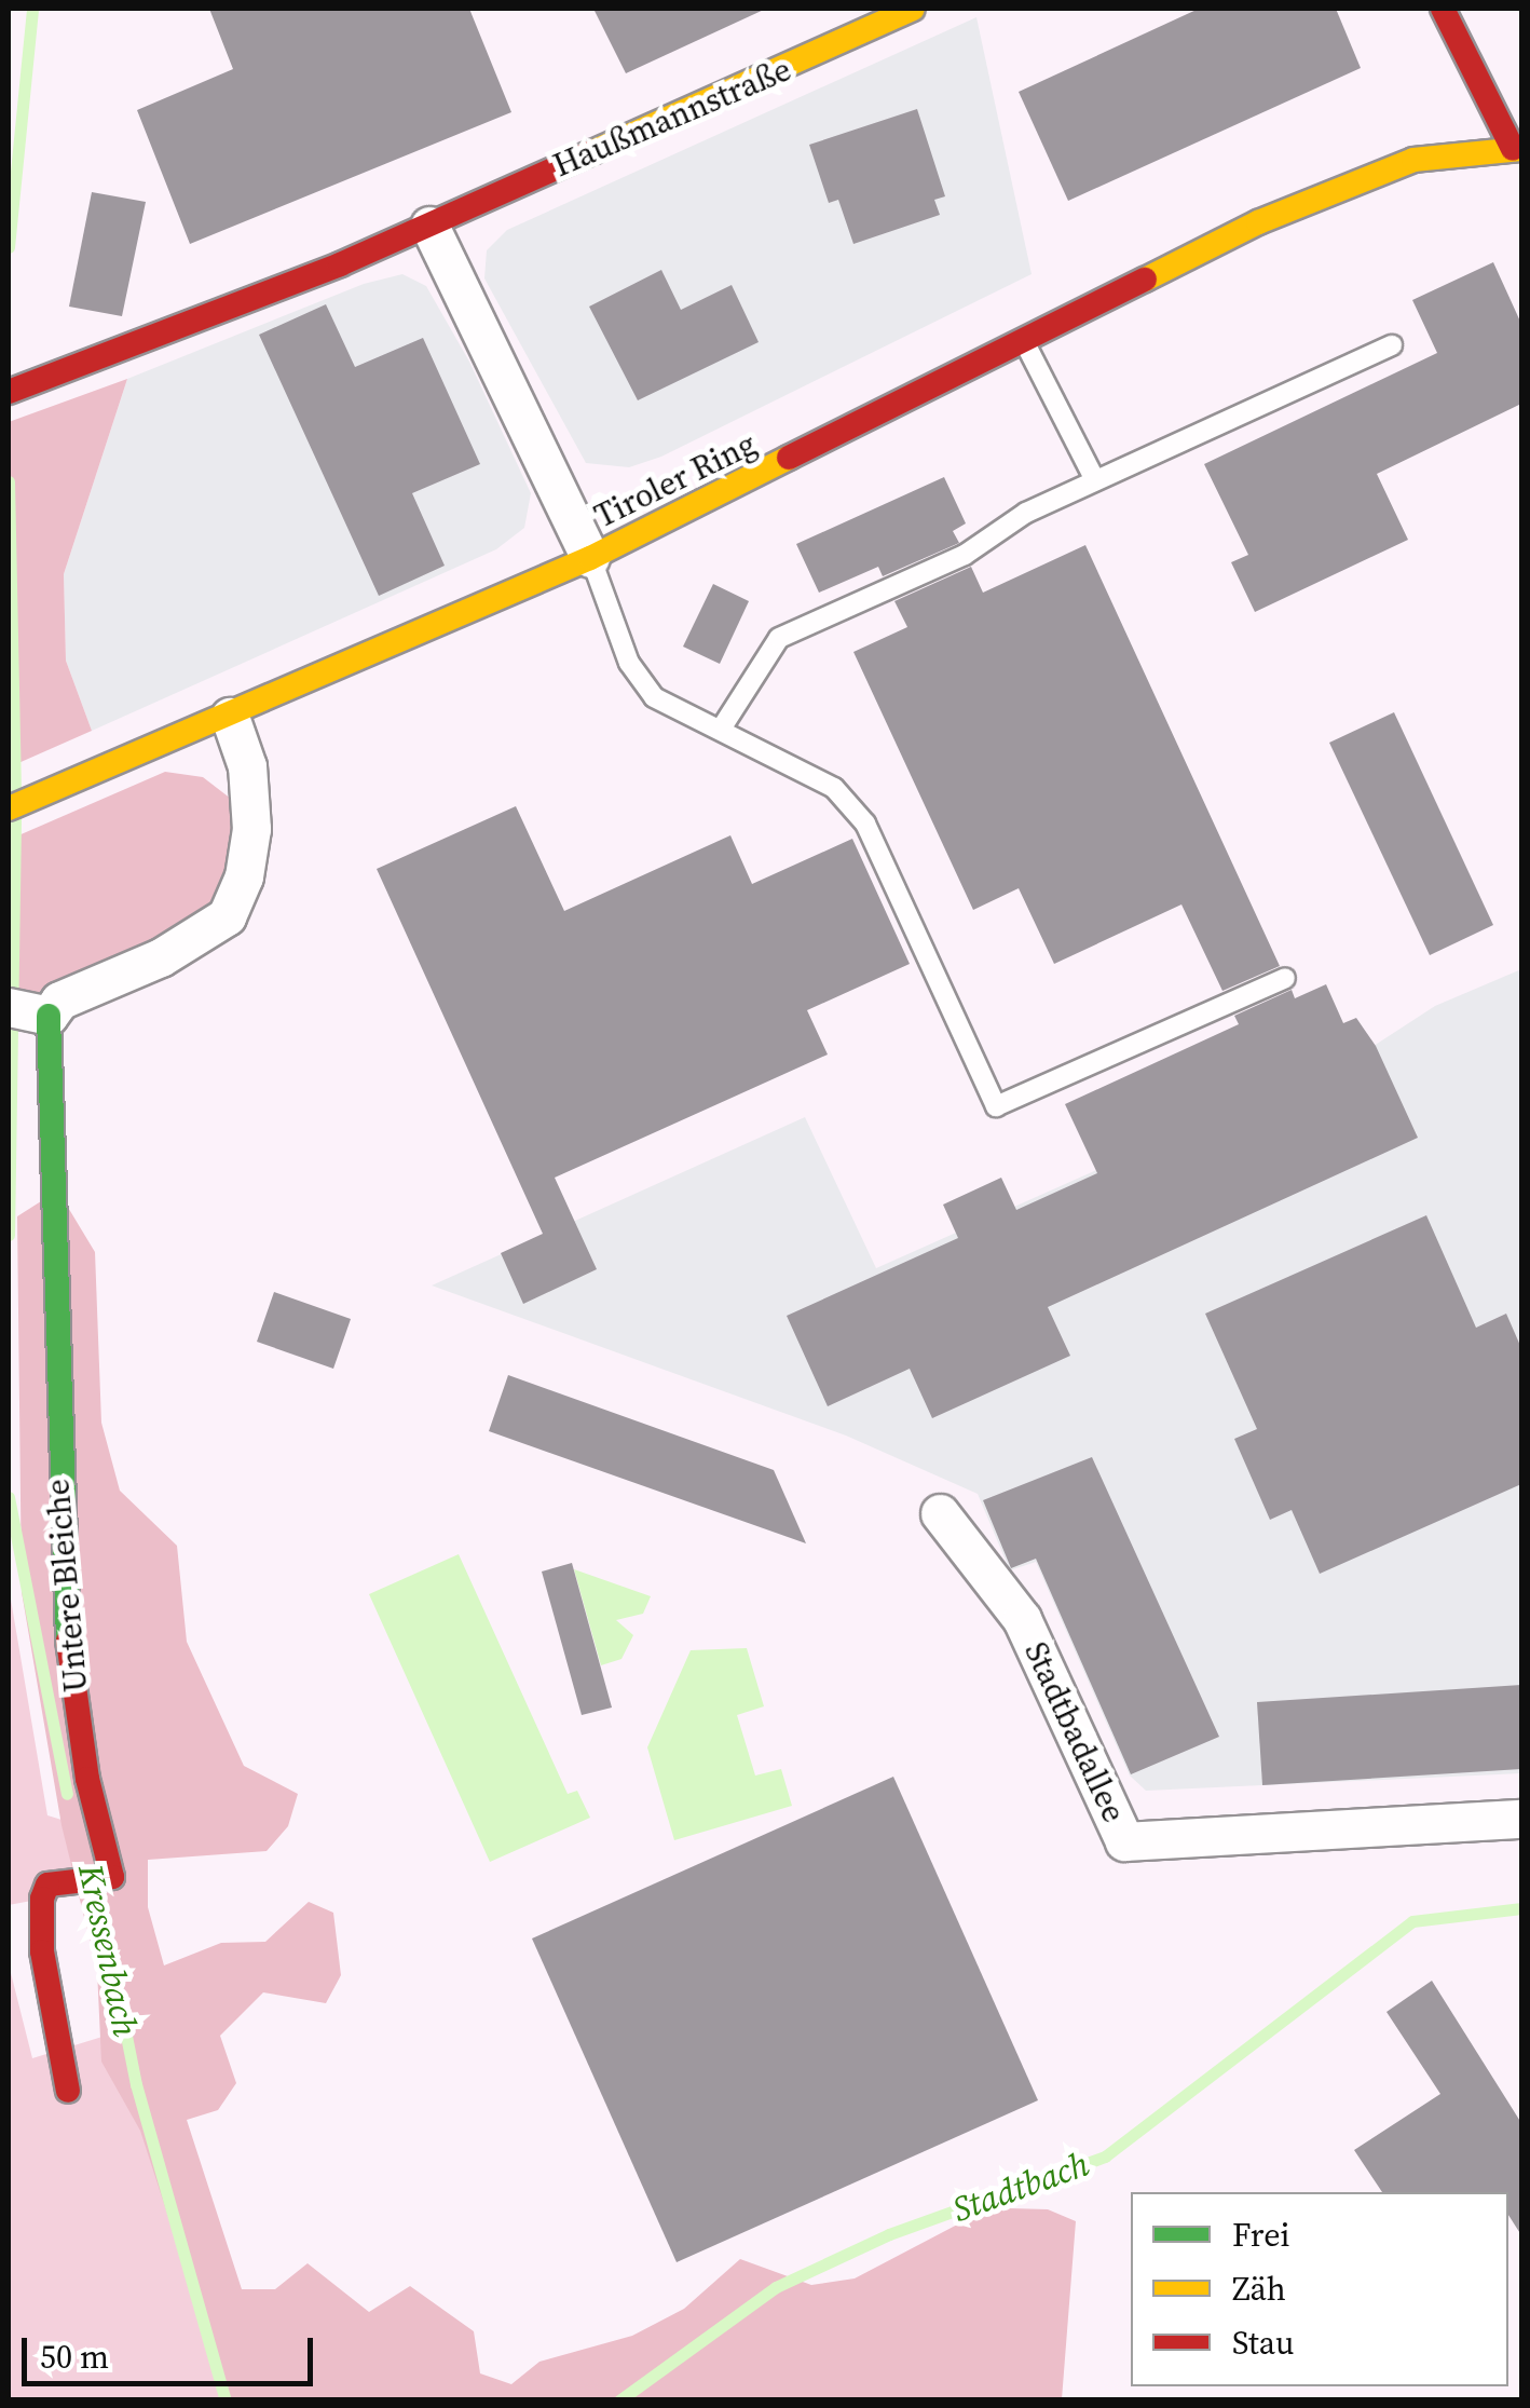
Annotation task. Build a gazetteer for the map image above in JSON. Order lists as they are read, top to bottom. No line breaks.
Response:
{"streets":{"street":["Haußmannstraße","Tiroler Ring","Untere Bleiche","Stadtbadallee"]},"crossings":[["Tiroler Ring","Untere Bleiche"]],"water":["Kressenbach","Stadtbach"],"legend":["Frei","Zäh","Stau"],"scale_bar":"50 m"}
